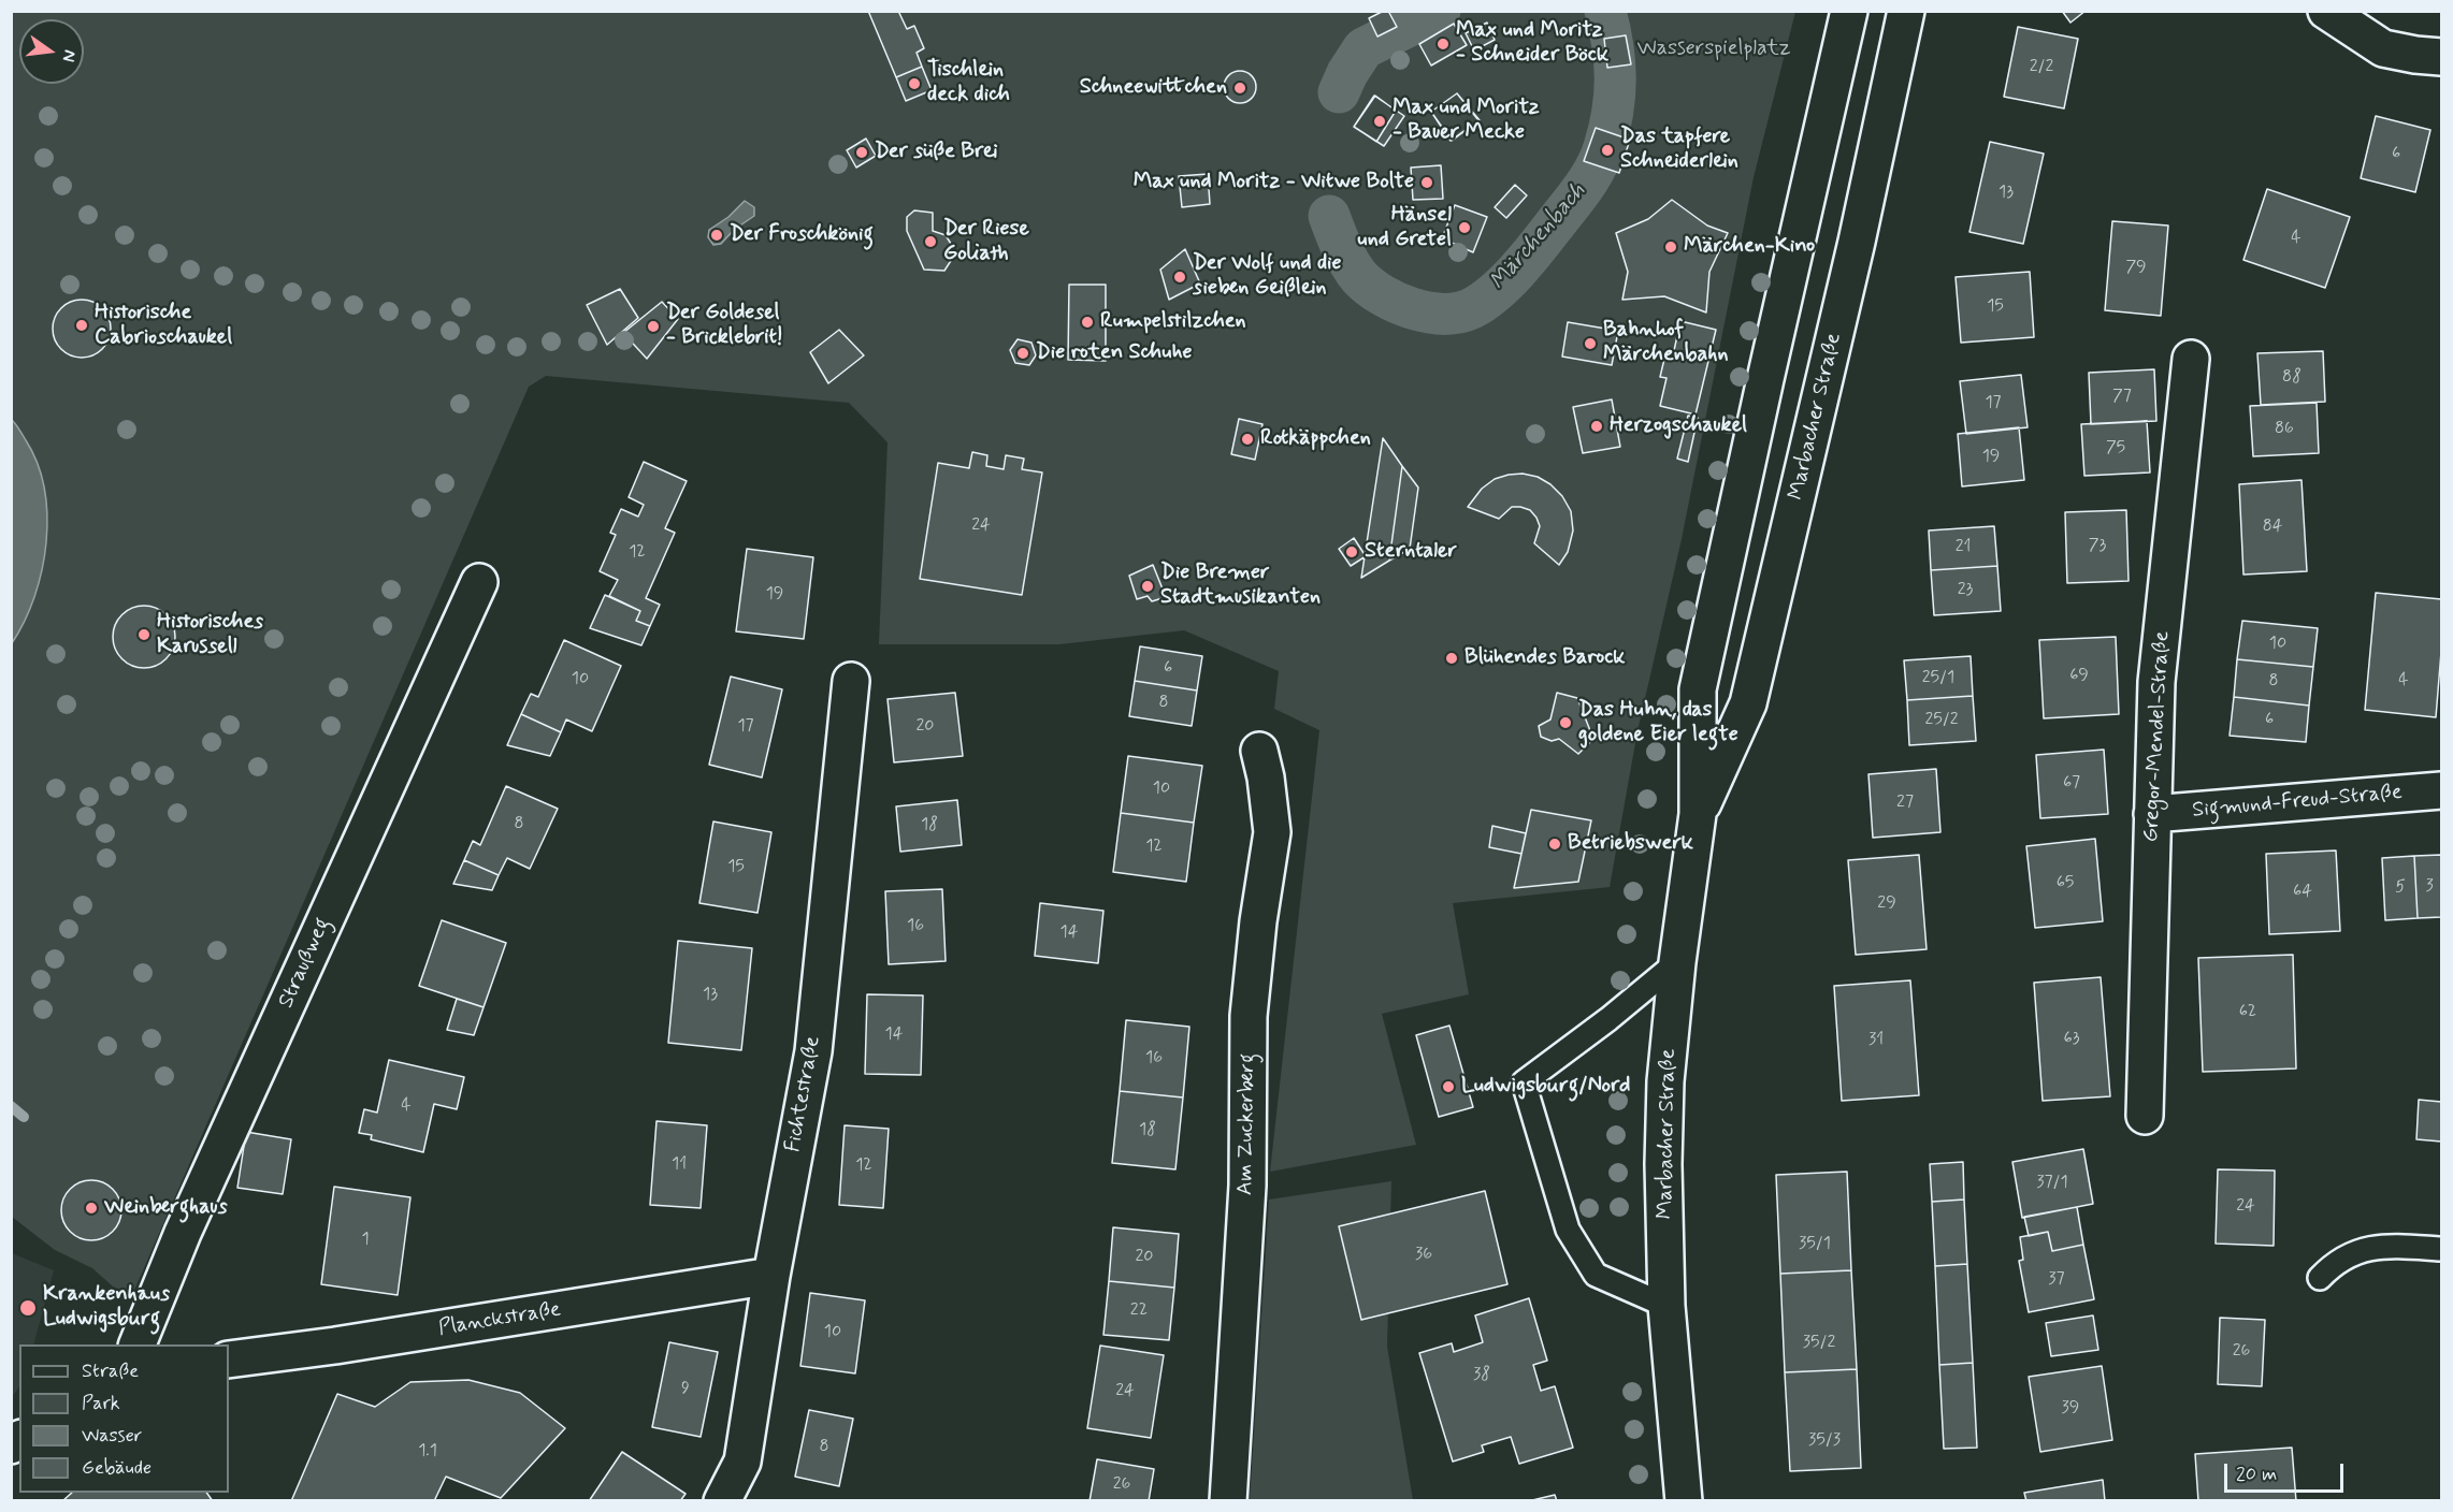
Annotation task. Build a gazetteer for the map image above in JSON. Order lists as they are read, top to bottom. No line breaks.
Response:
{"streets":{"street":["Marbacher Straße","Gregor-Mendel-Straße","Sigmund-Freud-Straße","Straußweg","Fichtestraße","Am Zuckerberg","Planckstraße"]},"crossings":[["Gregor-Mendel-Straße","Sigmund-Freud-Straße"],["Fichtestraße","Planckstraße"]],"water":["Märchenbach"],"parks":["Wasserspielplatz"],"places":["Max und Moritz - Schneider Böck","Tischlein deck dich","Schneewittchen","Max und Moritz - Bauer Mecke","Das tapfere Schneiderlein","Der süße Brei","Max und Moritz - Witwe Bolte","Hänsel und Gretel","Der Froschkönig","Der Riese Goliath","Märchen-Kino","Der Wolf und die sieben Geißlein","Rumpelstilzchen","Historische Cabrioschaukel","Der Goldesel - Bricklebrit!","Bahnhof Märchenbahn","Die roten Schuhe","Herzogschaukel","Rotkäppchen","Sterntaler","Die Bremer Stadtmusikanten","Historisches Karussell","Blühendes Barock","Das Huhn, das goldene Eier legte","Betriebswerk","Ludwigsburg/Nord","Weinberghaus","Krankenhaus Ludwigsburg"],"house_numbers":["2/2","6","13","4","79","15","88","77","17","86","75","19","24","84","73","21","12","23","19","10","6","69","25/1","10","4","8","8","25/2","6","17","20","67","10","27","8","18","12","15","65","3","5","64","29","16","14","13","62","14","63","31","16","4","18","11","12","37/1","24","1","35/1","36","20","37","22","10","35/2","26","38","9","24","39","35/3","8","1.1","26"],"legend":["Straße","Park","Wasser","Gebäude"],"scale_bar":"20 m","north":"right"}
